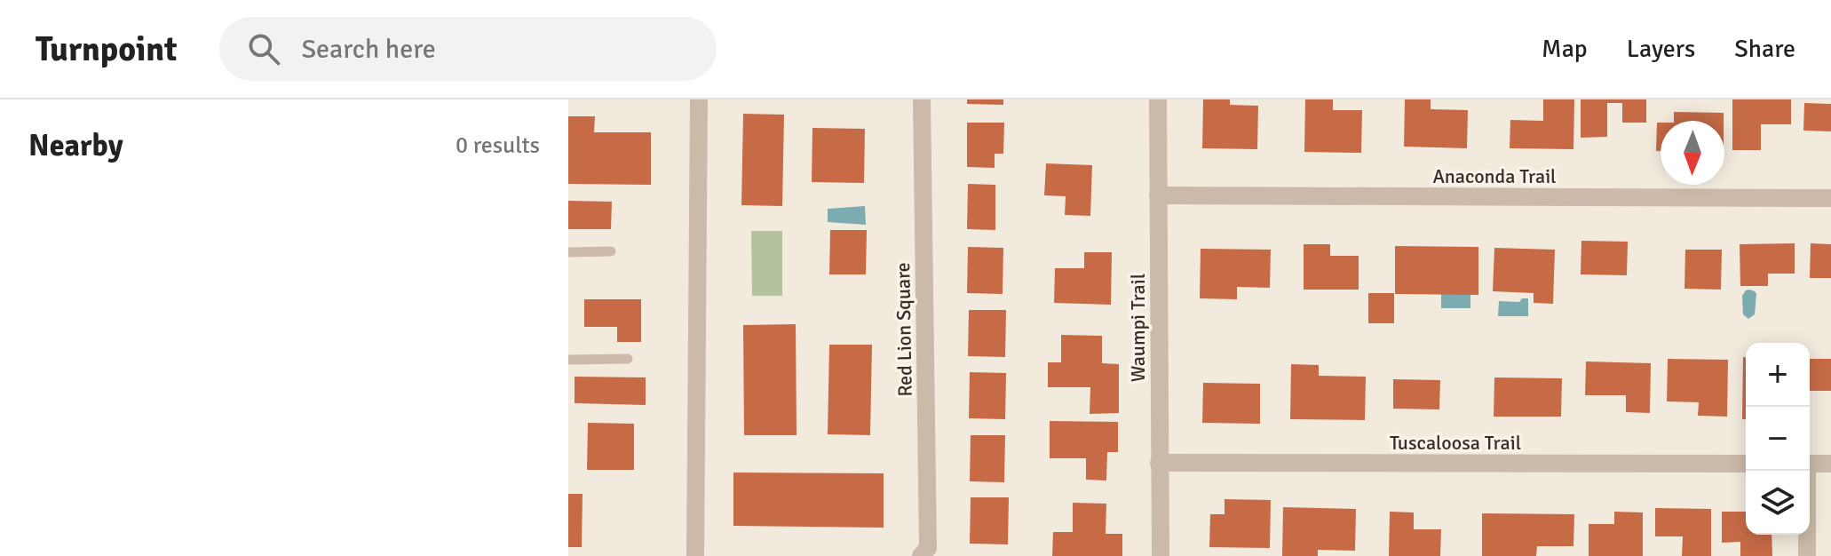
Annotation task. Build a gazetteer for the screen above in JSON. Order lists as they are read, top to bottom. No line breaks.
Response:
{"streets":{"street":["Anaconda Trail","Waumpi Trail","Red Lion Square","Tuscaloosa Trail"]},"crossings":[["Anaconda Trail","Waumpi Trail"],["Waumpi Trail","Tuscaloosa Trail"]],"north":"bottom","page":{"header":"Turnpoint","search":"Search here","nav":["Map","Layers","Share"],"heading":["Nearby","0 results"],"map_buttons":["+","−"]}}
